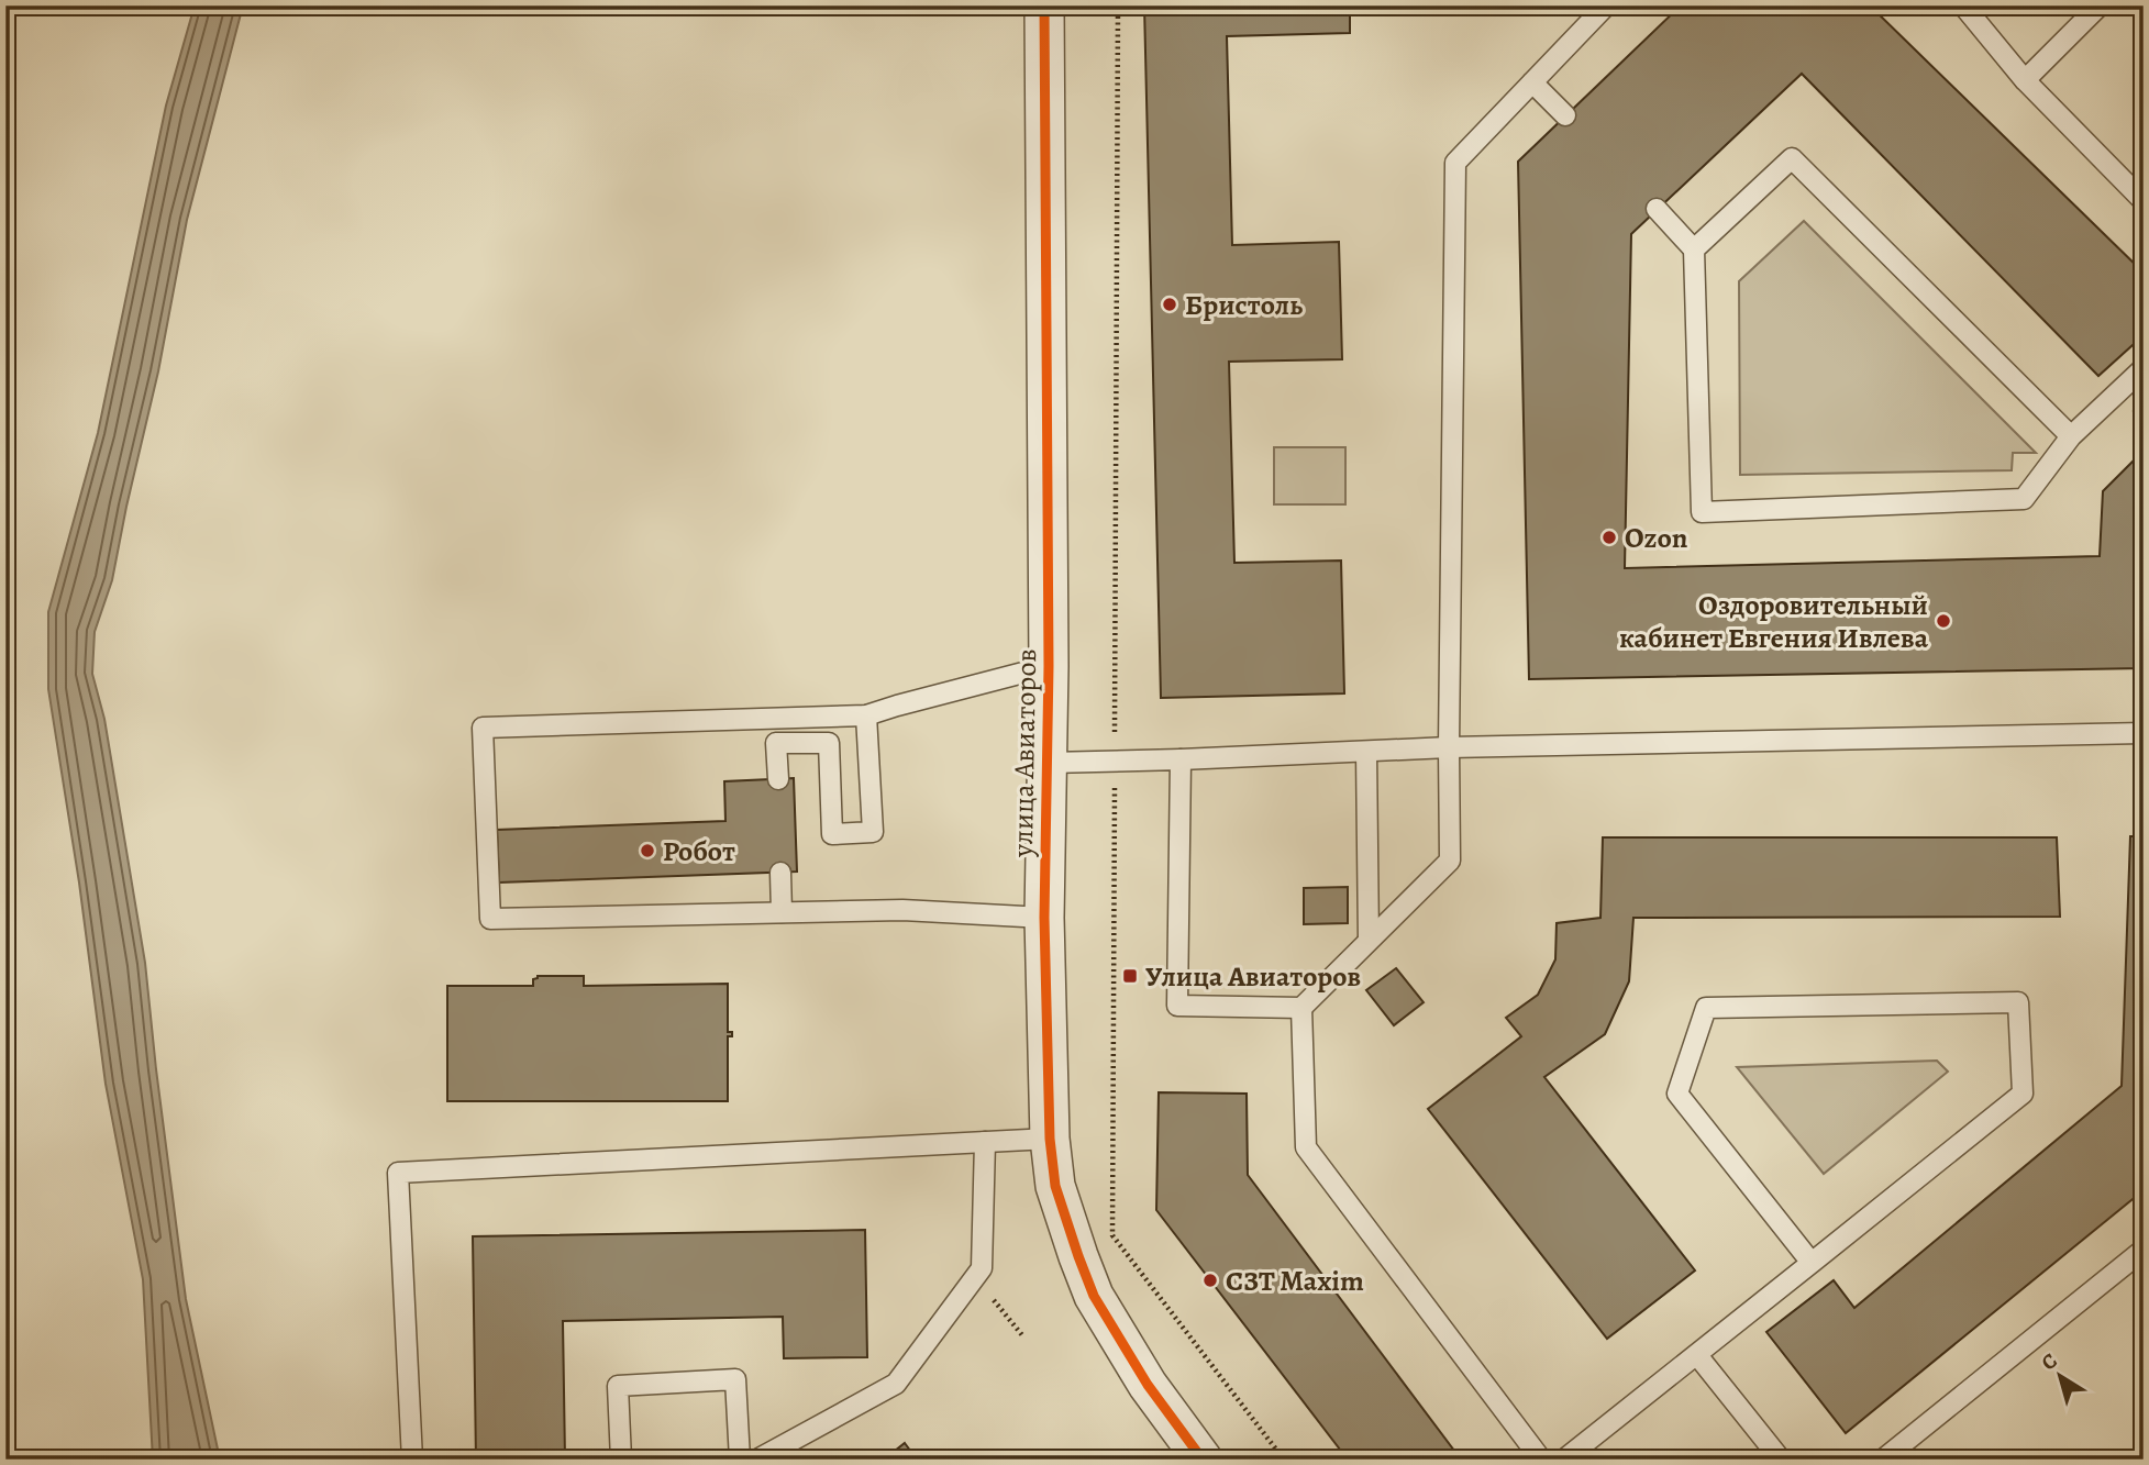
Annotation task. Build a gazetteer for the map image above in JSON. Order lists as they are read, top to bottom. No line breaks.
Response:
{"streets":{"street":["улица Авиаторов"]},"places":{"other":["Бристоль","Ozon","Оздоровительный кабинет Евгения Ивлева","Робот","СЗТ Maxim"],"transit":["Улица Авиаторов"]},"north":"top left"}
